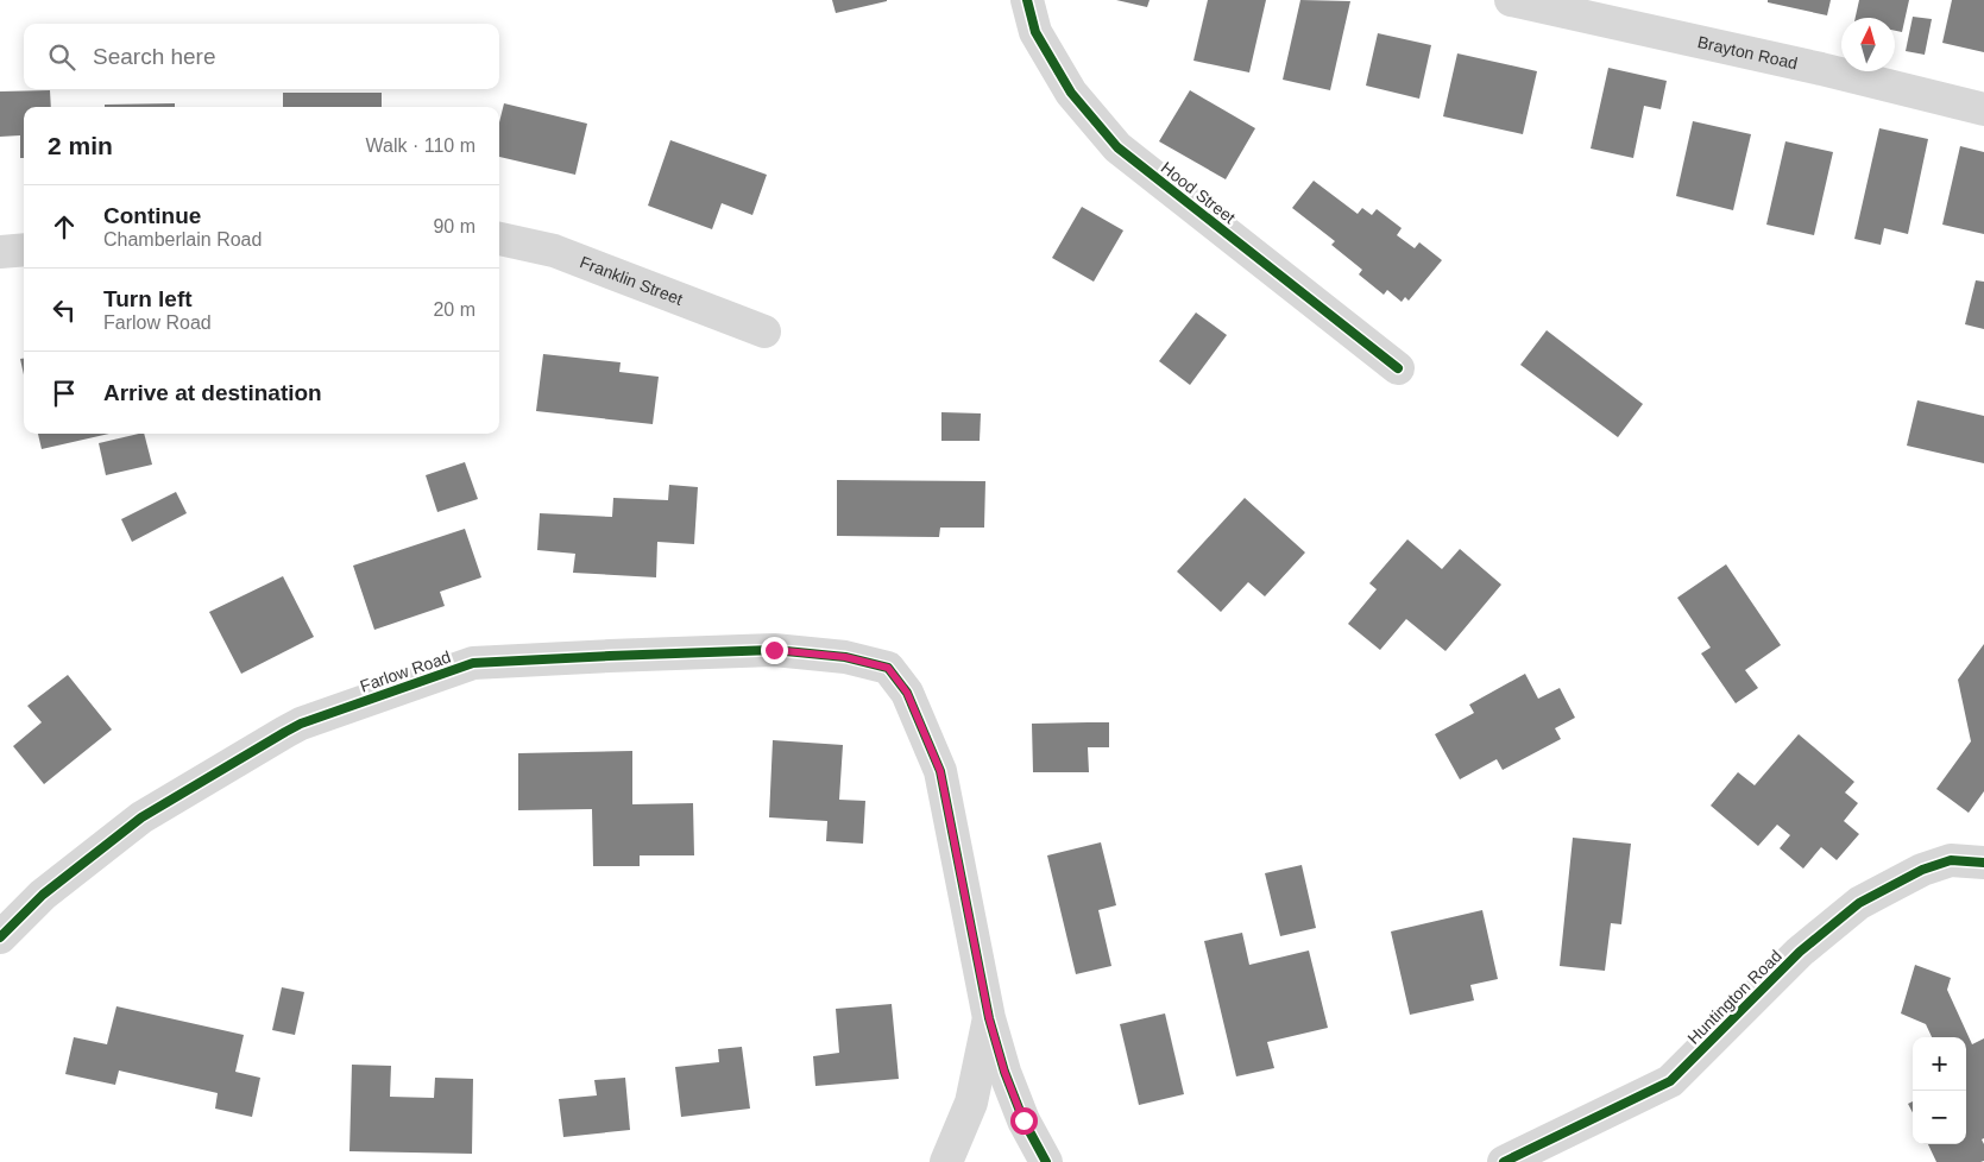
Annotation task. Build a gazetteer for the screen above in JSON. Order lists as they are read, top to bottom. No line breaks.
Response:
{"streets":{"street":["Brayton Road","Hood Street","Franklin Street","Farlow Road","Huntington Road"]},"north":"top","page":{"search":"Search here","heading":["2 min","Walk · 110 m"],"list":[["Continue","Chamberlain Road","90 m"],["Turn left","Farlow Road","20 m"],"Arrive at destination"],"map_buttons":["+","−"]}}
